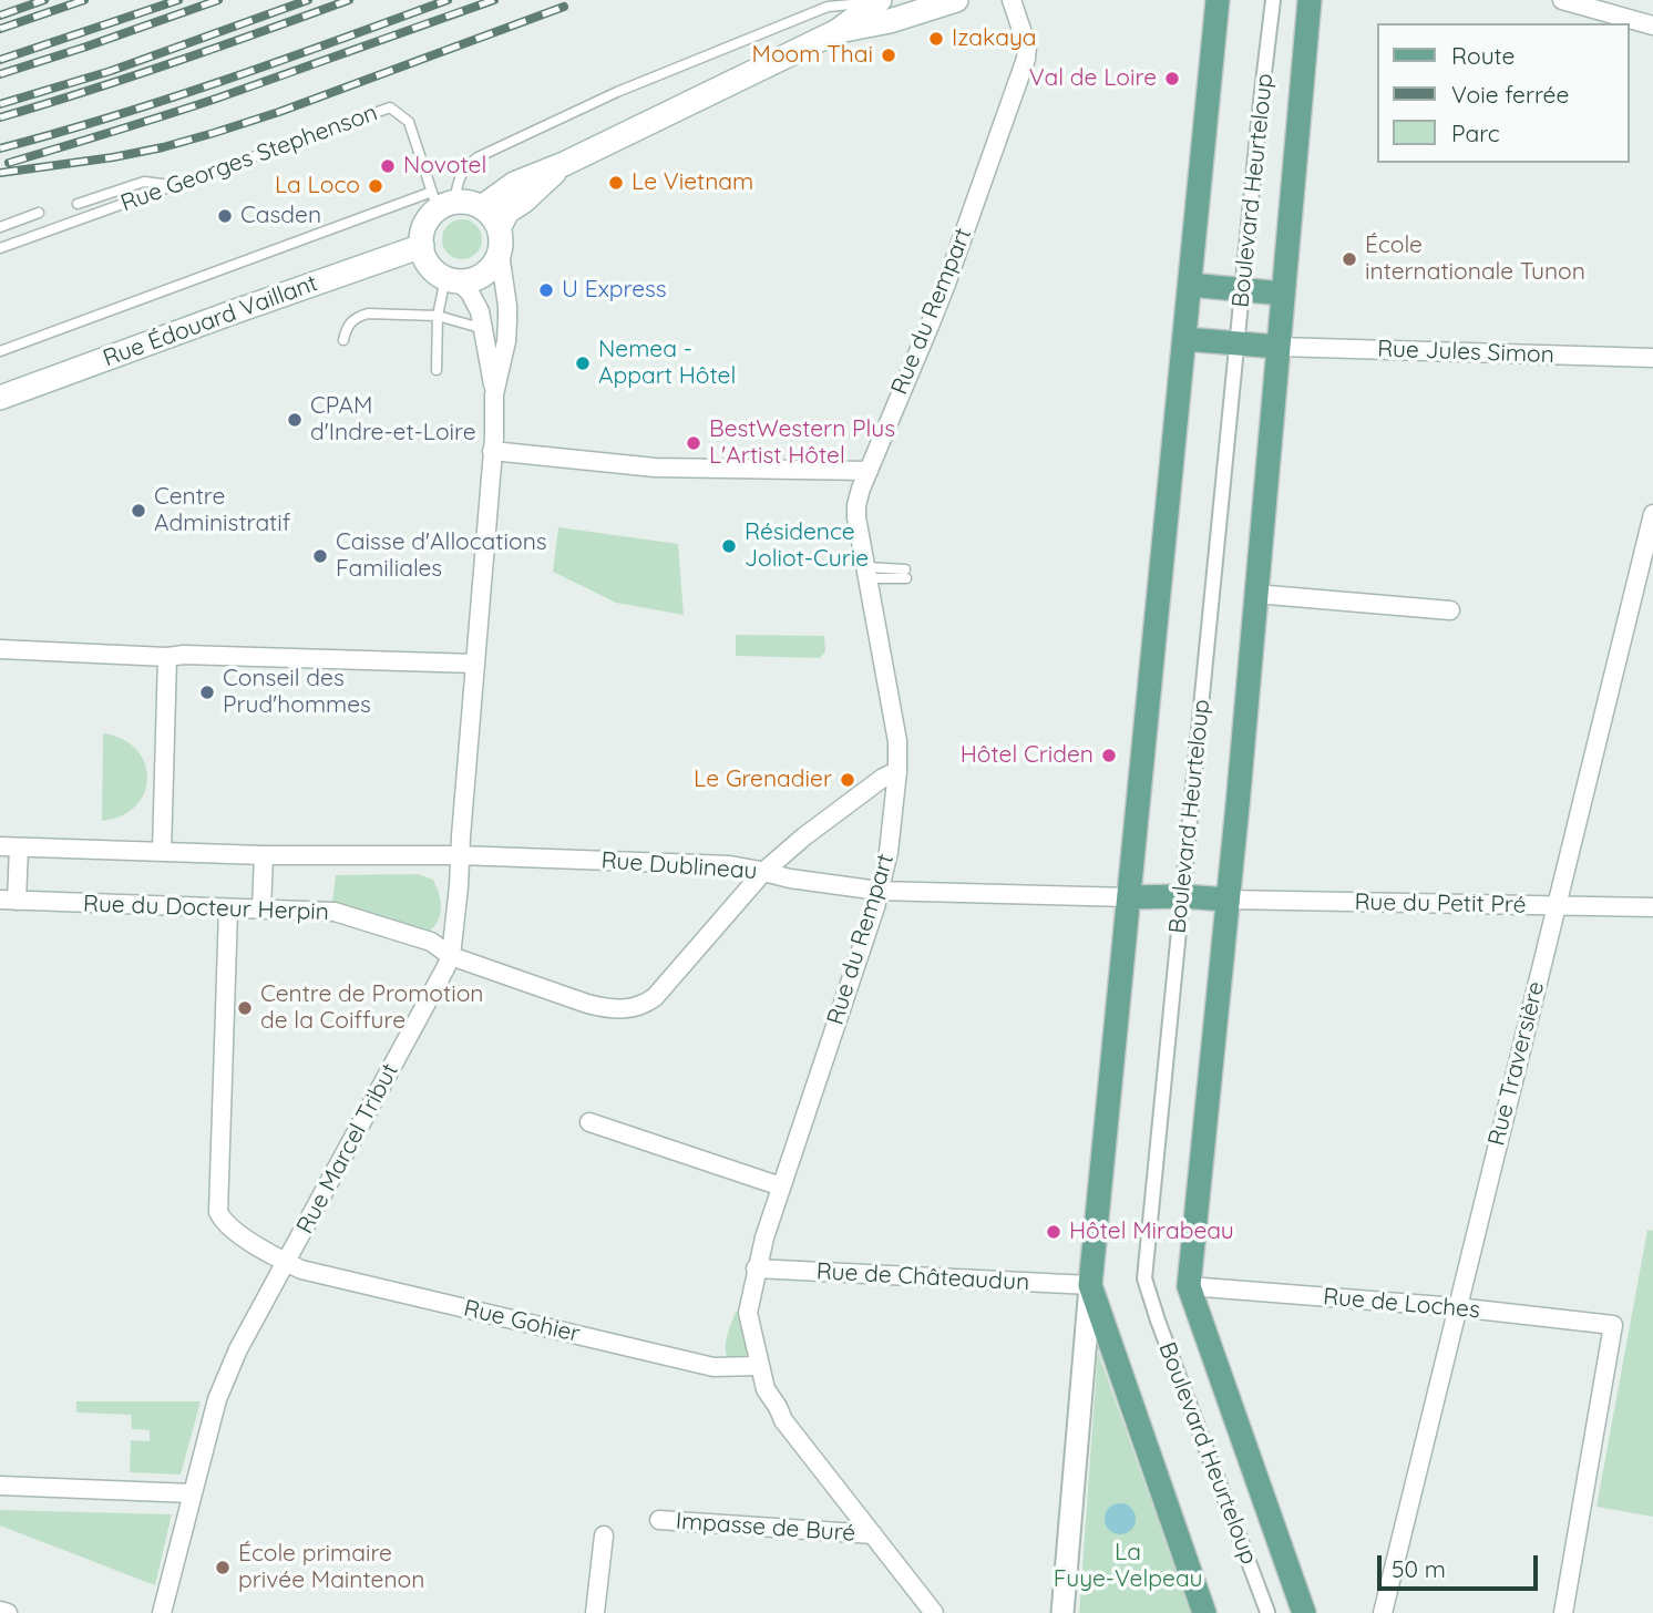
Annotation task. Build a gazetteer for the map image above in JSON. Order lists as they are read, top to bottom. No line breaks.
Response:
{"streets":{"main road":["Boulevard Heurteloup","Rue Édouard Vaillant"],"street":["Rue du Rempart","Rue Jules Simon","Rue Dublineau","Rue du Petit Pré","Rue du Docteur Herpin","Rue Traversière","Rue Marcel Tribut","Rue de Châteaudun","Rue de Loches","Rue Gohier","Impasse de Buré"],"lane":["Rue Georges Stephenson"]},"crossings":[["Rue Georges Stephenson","Rue Édouard Vaillant"],["Rue Georges Stephenson","Rue Marcel Tribut"],["Boulevard Heurteloup","Rue Jules Simon"],["Boulevard Heurteloup","Rue du Petit Pré"],["Boulevard Heurteloup","Rue de Loches"],["Rue du Rempart","Rue Dublineau"],["Rue du Rempart","Rue du Docteur Herpin"],["Rue du Rempart","Rue de Châteaudun"],["Rue du Rempart","Rue Gohier"],["Rue du Rempart","Impasse de Buré"],["Rue Édouard Vaillant","Rue Marcel Tribut"],["Rue Dublineau","Rue du Docteur Herpin"],["Rue Dublineau","Rue Marcel Tribut"],["Rue du Petit Pré","Rue Traversière"],["Rue du Docteur Herpin","Rue Marcel Tribut"],["Rue du Docteur Herpin","Rue Gohier"],["Rue Traversière","Rue de Loches"],["Rue Marcel Tribut","Rue Gohier"]],"parks":["La Fuye-Velpeau"],"places":["Izakaya","Moom Thai","Val de Loire","Novotel","Le Vietnam","La Loco","Casden","École internationale Tunon","U Express","Nemea - Appart Hôtel","CPAM d'Indre-et-Loire","BestWestern Plus L'Artist Hôtel","Centre Administratif","Résidence Joliot-Curie","Caisse d'Allocations Familiales","Conseil des Prud'hommes","Hôtel Criden","Le Grenadier","Centre de Promotion de la Coiffure","Hôtel Mirabeau","École primaire privée Maintenon"],"legend":["Route","Voie ferrée","Parc"],"scale_bar":"50 m"}
